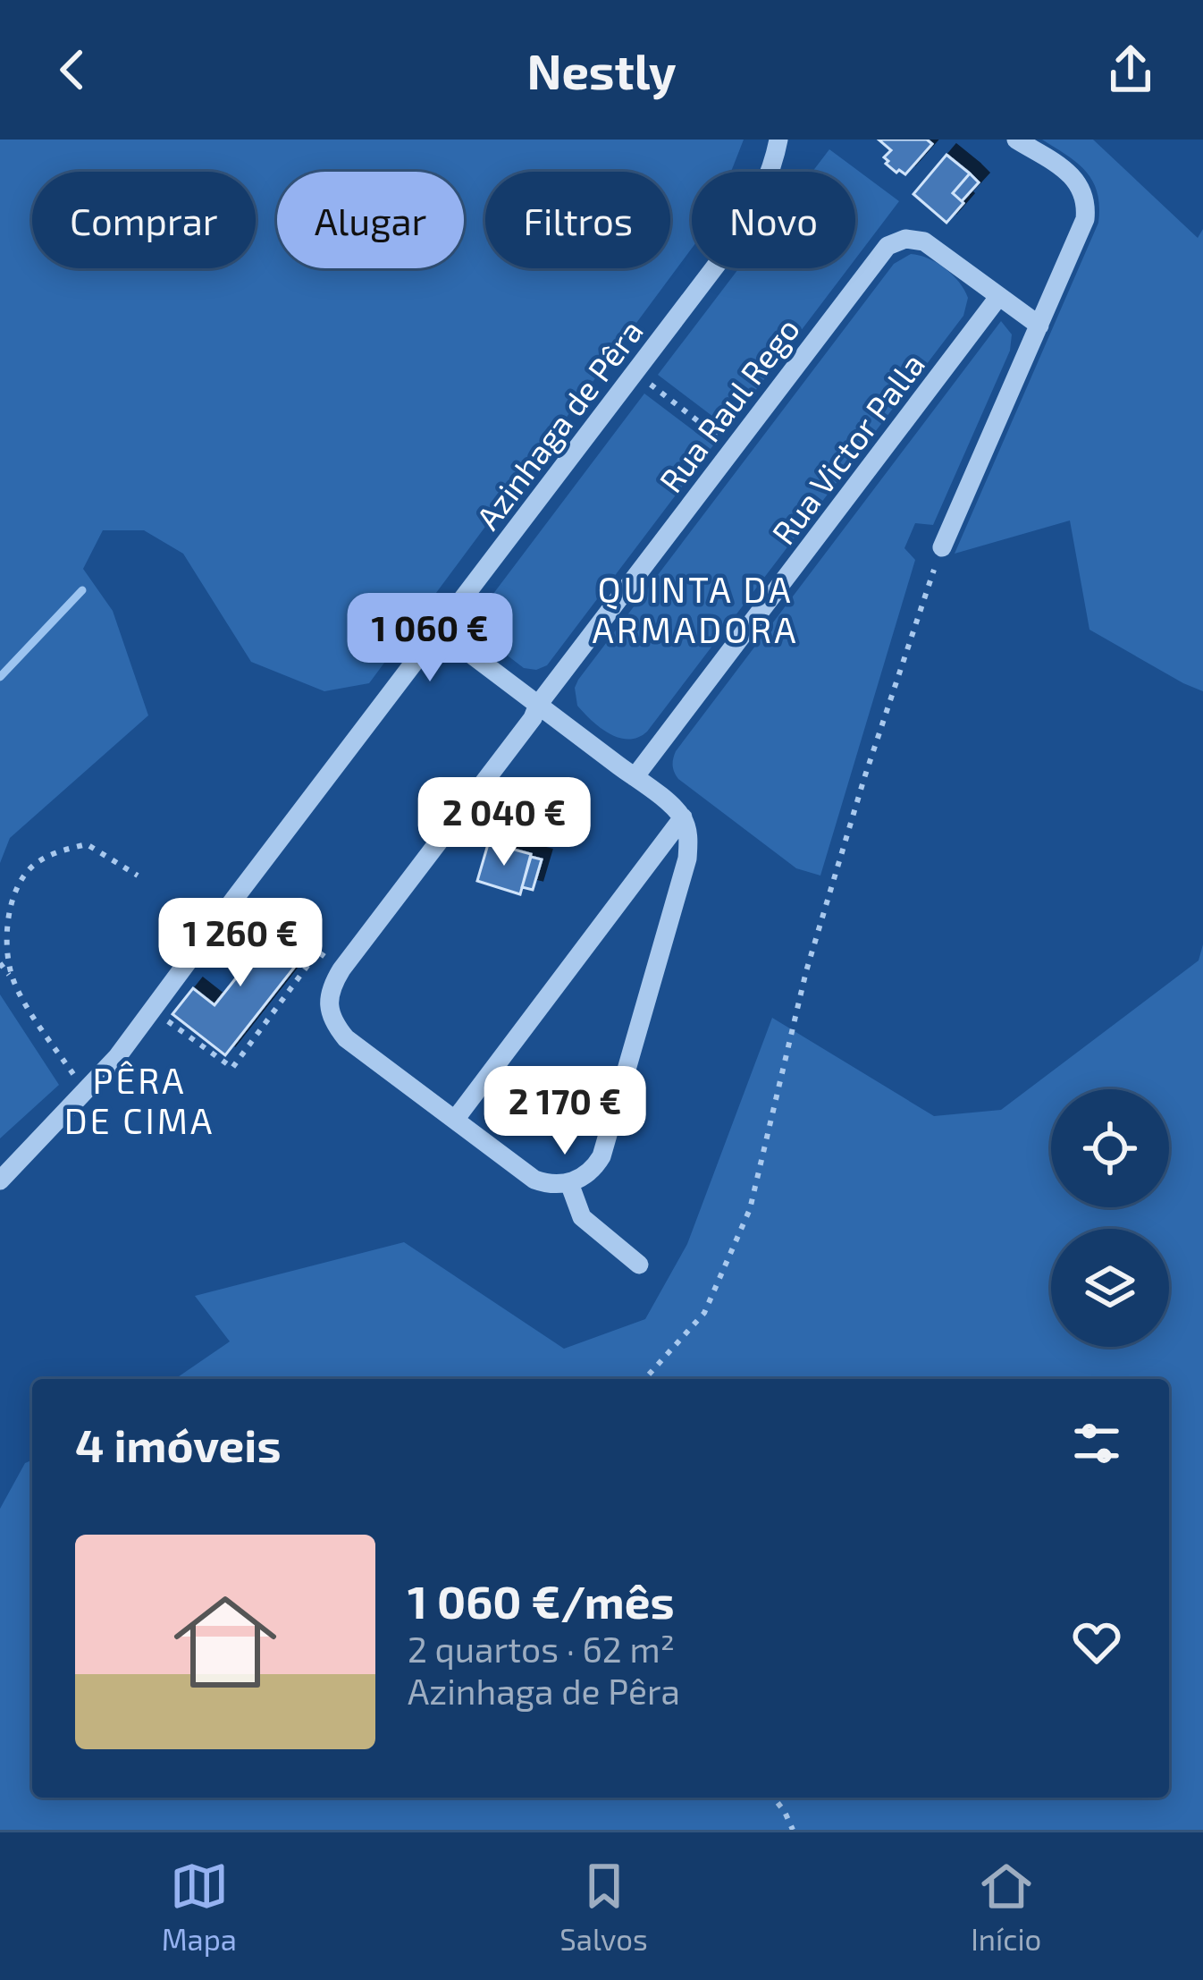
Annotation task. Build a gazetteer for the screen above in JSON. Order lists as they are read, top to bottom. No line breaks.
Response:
{"streets":{"street":["Rua Raul Rego","Azinhaga de Pêra","Rua Victor Palla"]},"crossings":[["Rua Raul Rego","Rua Victor Palla"]],"districts":["QUINTA DA ARMADORA","PÊRA DE CIMA"],"page":{"header":"Nestly","chip":["Comprar","Alugar","Filtros","Novo"],"price":["1 060 €","2 040 €","1 260 €","2 170 €"],"heading":"4 imóveis","list":[{"name":"1 060 €/mês","note":"2 quartos · 62 m² · Azinhaga de Pêra"}],"tabs":["Mapa","Salvos","Início"]}}
